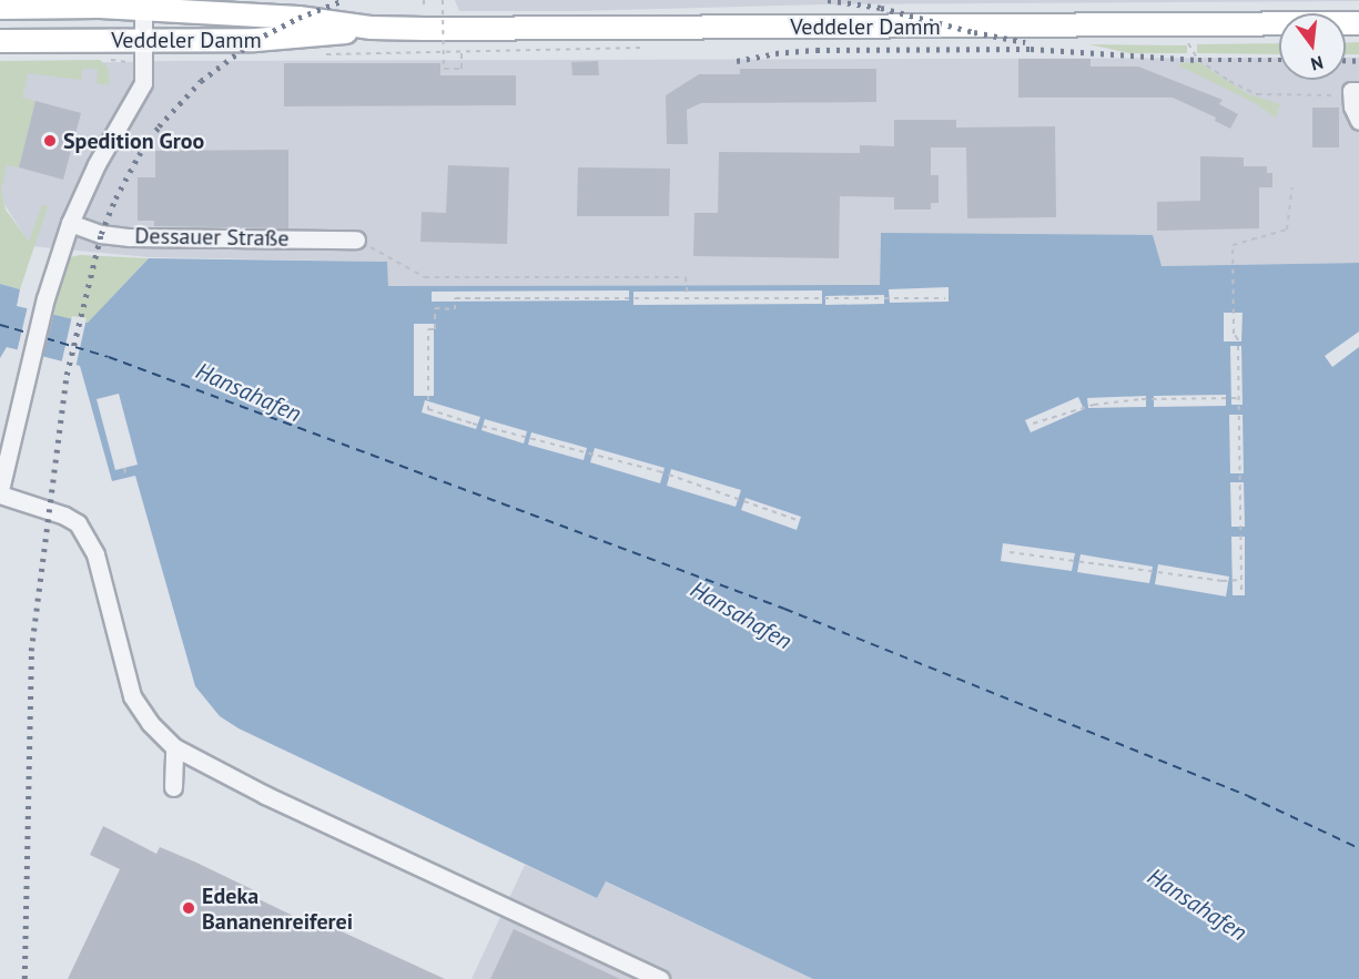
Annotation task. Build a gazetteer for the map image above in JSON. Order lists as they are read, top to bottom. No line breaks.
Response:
{"streets":{"main road":["Veddeler Damm"],"street":["Dessauer Straße"]},"water":["Hansahafen"],"places":["Spedition Groo","Edeka Bananenreiferei"],"north":"bottom"}
